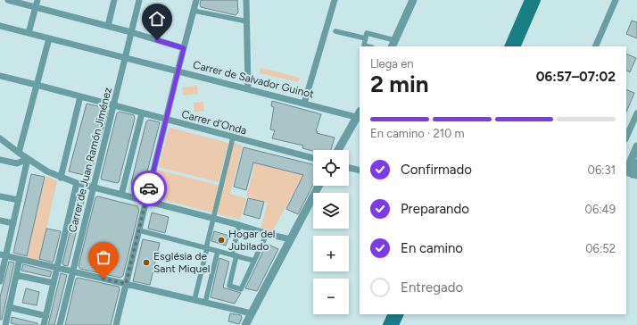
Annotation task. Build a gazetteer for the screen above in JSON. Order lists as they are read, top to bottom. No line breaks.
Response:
{"streets":{"street":["Carrer de Salvador Guinot","Carrer d'Onda","Carrer de Juan Ramón Jiménez"]},"crossings":[["Carrer de Salvador Guinot","Carrer de Juan Ramón Jiménez"],["Carrer d'Onda","Carrer de Juan Ramón Jiménez"]],"places":["Hogar del Jubilado","Església de Sant Miquel"],"page":{"heading":["2 min","Llega en","06:57–07:02"],"bar":"En camino · 210 m","map_buttons":["+","−"],"list":[["Confirmado","06:31"],["Preparando","06:49"],["En camino","06:52"],"Entregado"]}}
